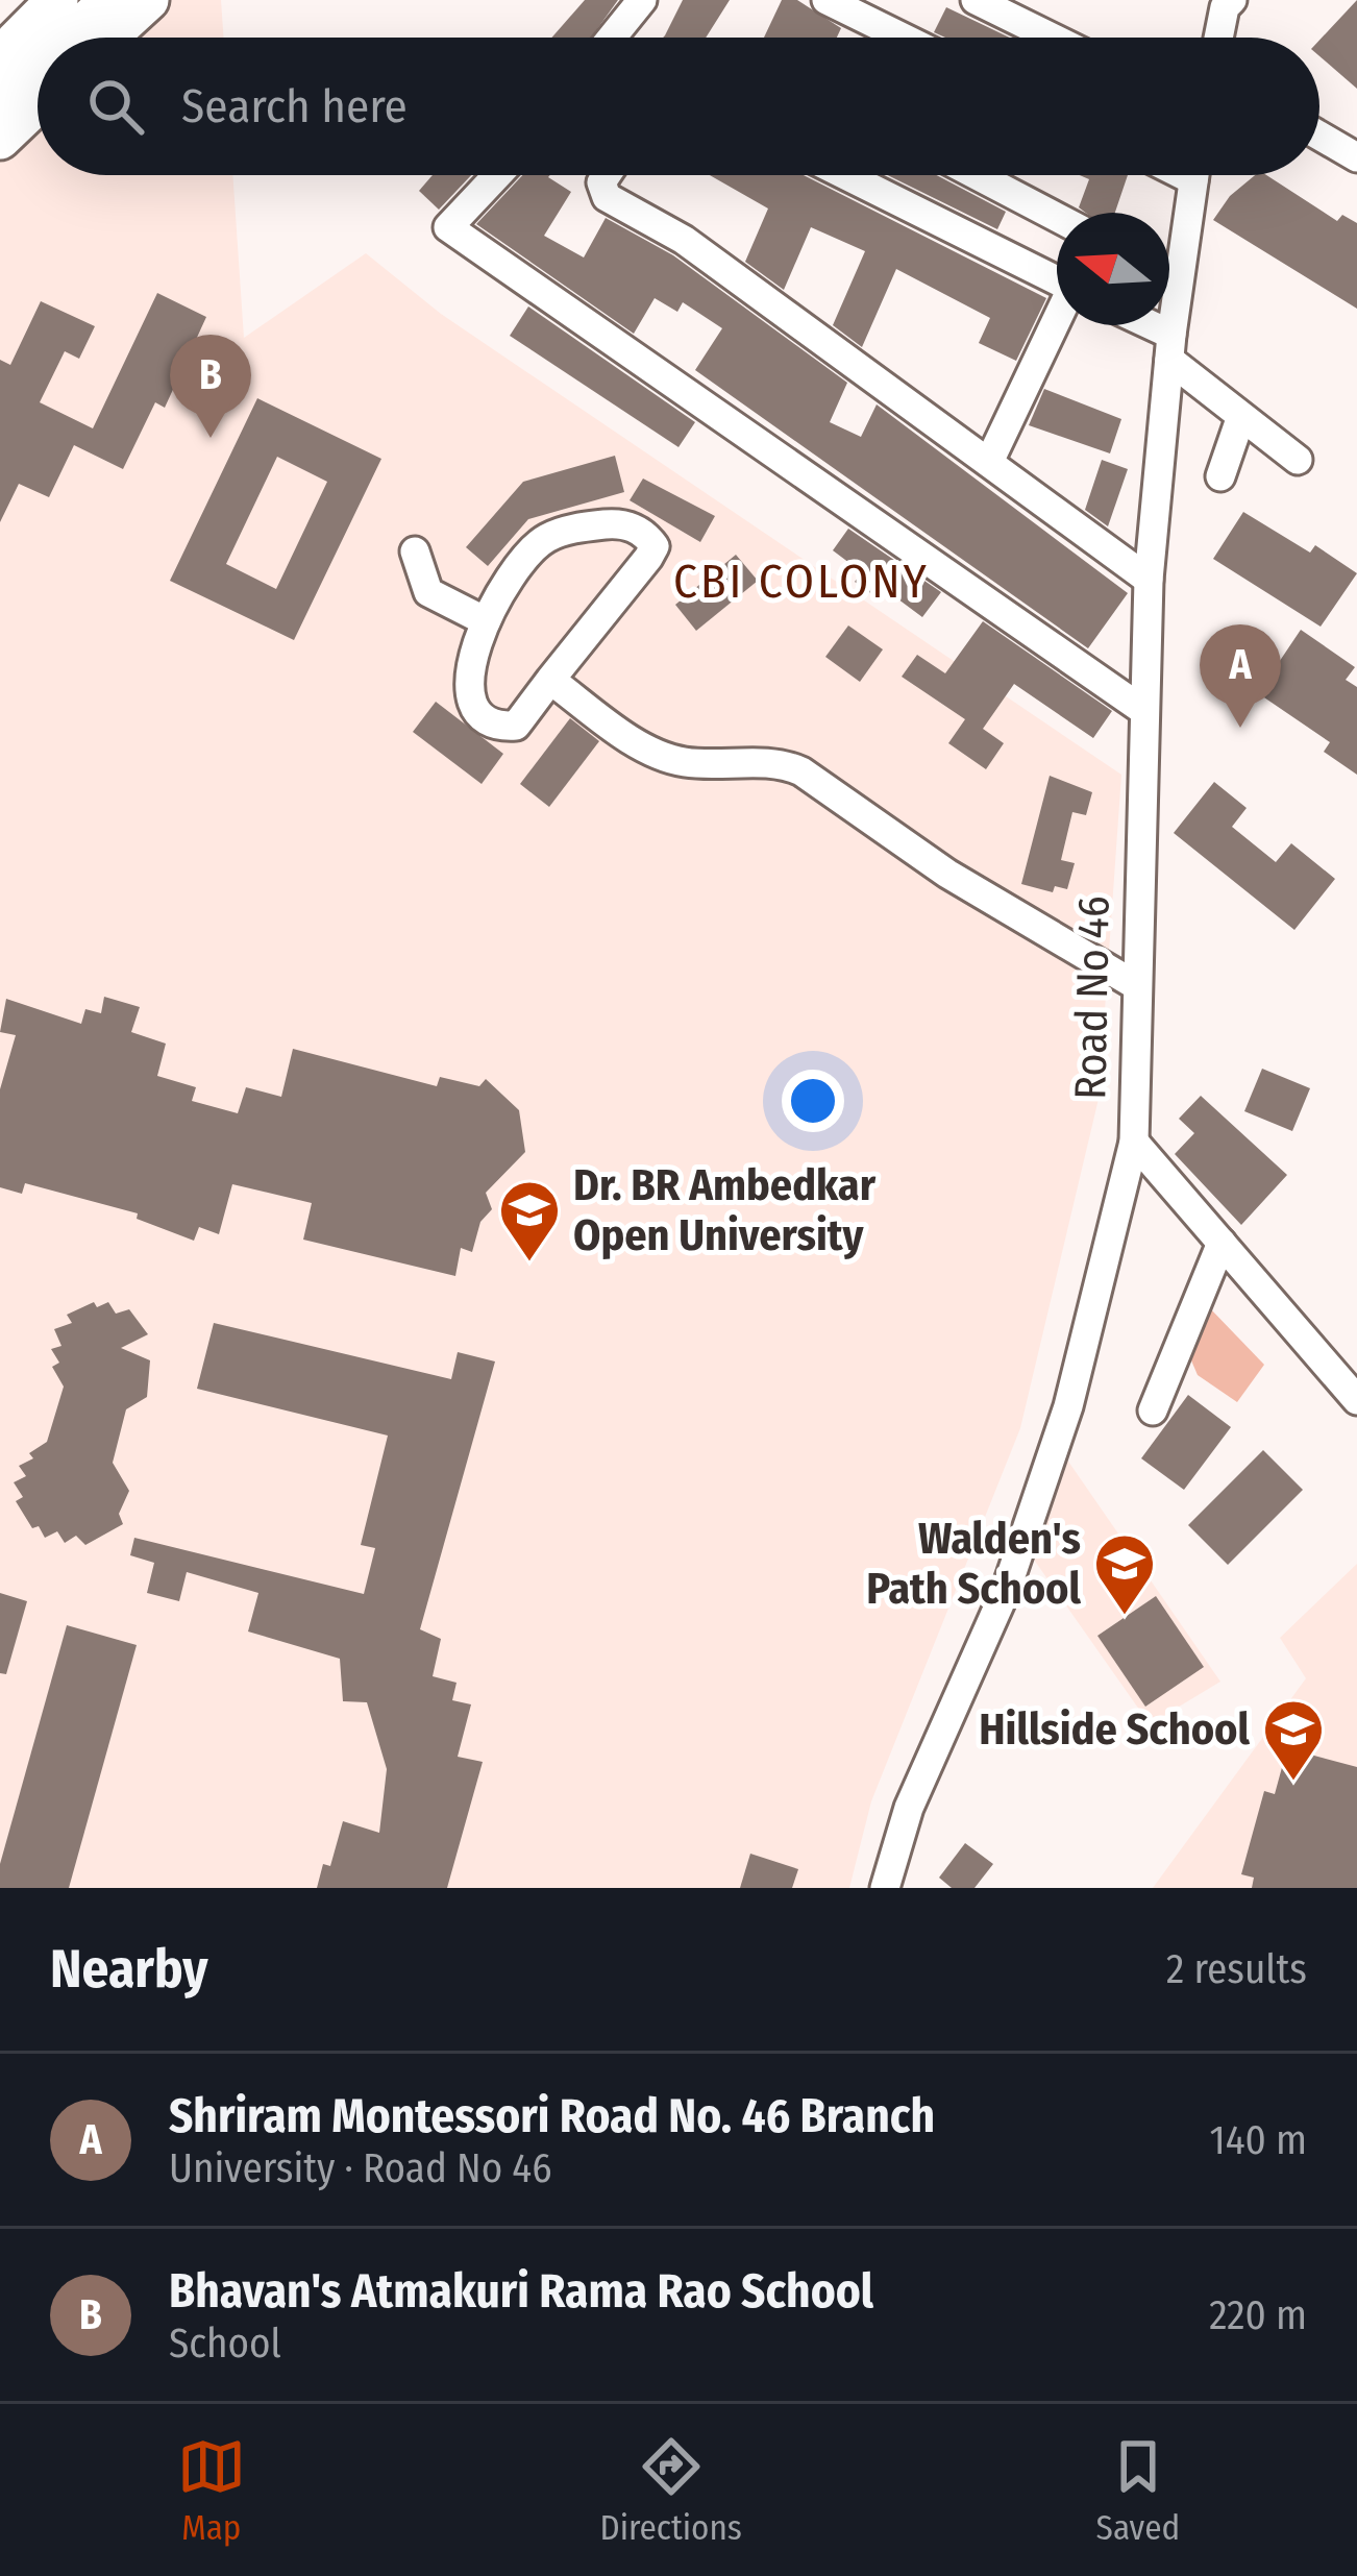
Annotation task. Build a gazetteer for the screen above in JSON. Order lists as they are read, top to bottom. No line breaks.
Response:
{"streets":{"street":["Road No 46"]},"districts":["CBI COLONY"],"places":{"school or university":["Dr. BR Ambedkar Open University","Walden's Path School","Hillside School"]},"north":"left","page":{"search":"Search here","pins":["B","A"],"heading":["Nearby","2 results"],"list":[{"mark":"A","name":"Shriram Montessori Road No. 46 Branch","note":"University · Road No 46","value":"140 m"},{"mark":"B","name":"Bhavan's Atmakuri Rama Rao School","note":"School","value":"220 m"}],"nav":["Map","Directions","Saved"]}}
